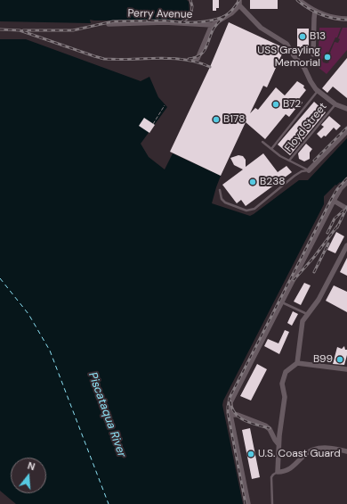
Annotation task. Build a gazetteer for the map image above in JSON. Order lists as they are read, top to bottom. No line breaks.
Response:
{"streets":{"street":["Perry Avenue"],"lane":["Floyd Street"]},"water":["Piscataqua River"],"places":["B13","USS Grayling Memorial","B72","B178","B238","B99","U.S. Coast Guard"],"north":"top"}
